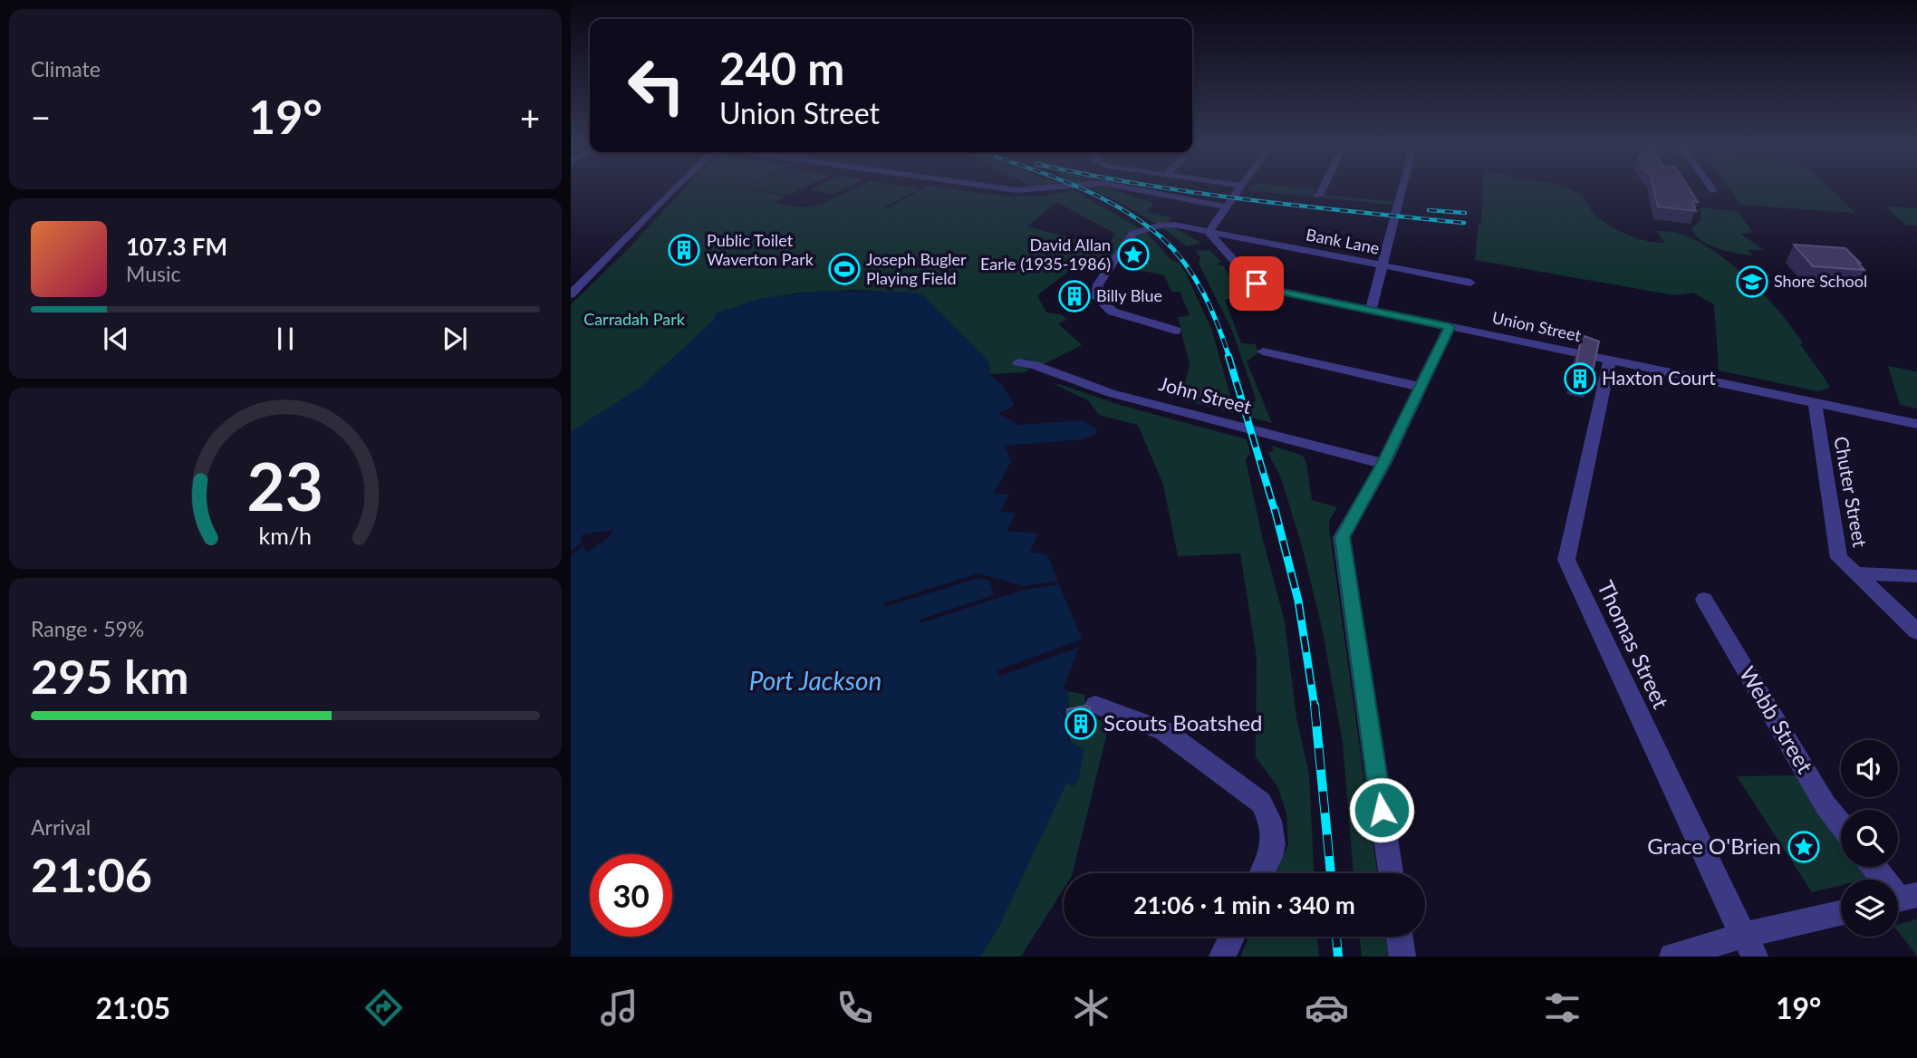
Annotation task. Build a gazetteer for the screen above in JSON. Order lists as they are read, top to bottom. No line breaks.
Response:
{"streets":{"street":["Bank Lane","Union Street","John Street","Chuter Street","Thomas Street","Webb Street"]},"crossings":[["Bank Lane","Union Street"],["Union Street","Chuter Street"],["Union Street","Thomas Street"]],"water":["Port Jackson"],"parks":["Carradah Park"],"places":{"building":["Public Toilet Waverton Park","Billy Blue","Haxton Court","Scouts Boatshed"],"place":["David Allan Earle (1935-1986)","Grace O'Brien"],"sports":["Joseph Bugler Playing Field"],"school or university":["Shore School"]},"page":{"tile":["Climate",["Range · 59%","295 km"],["Arrival","21:06"]],"turn":["240 m","Union Street"],"heat":["−","19°","+"],"song":["107.3 FM","Music"],"limit":"30","trip":"21:06 · 1 min · 340 m","tabs":["21:05","19°"],"gauge":["23","km/h"]}}
